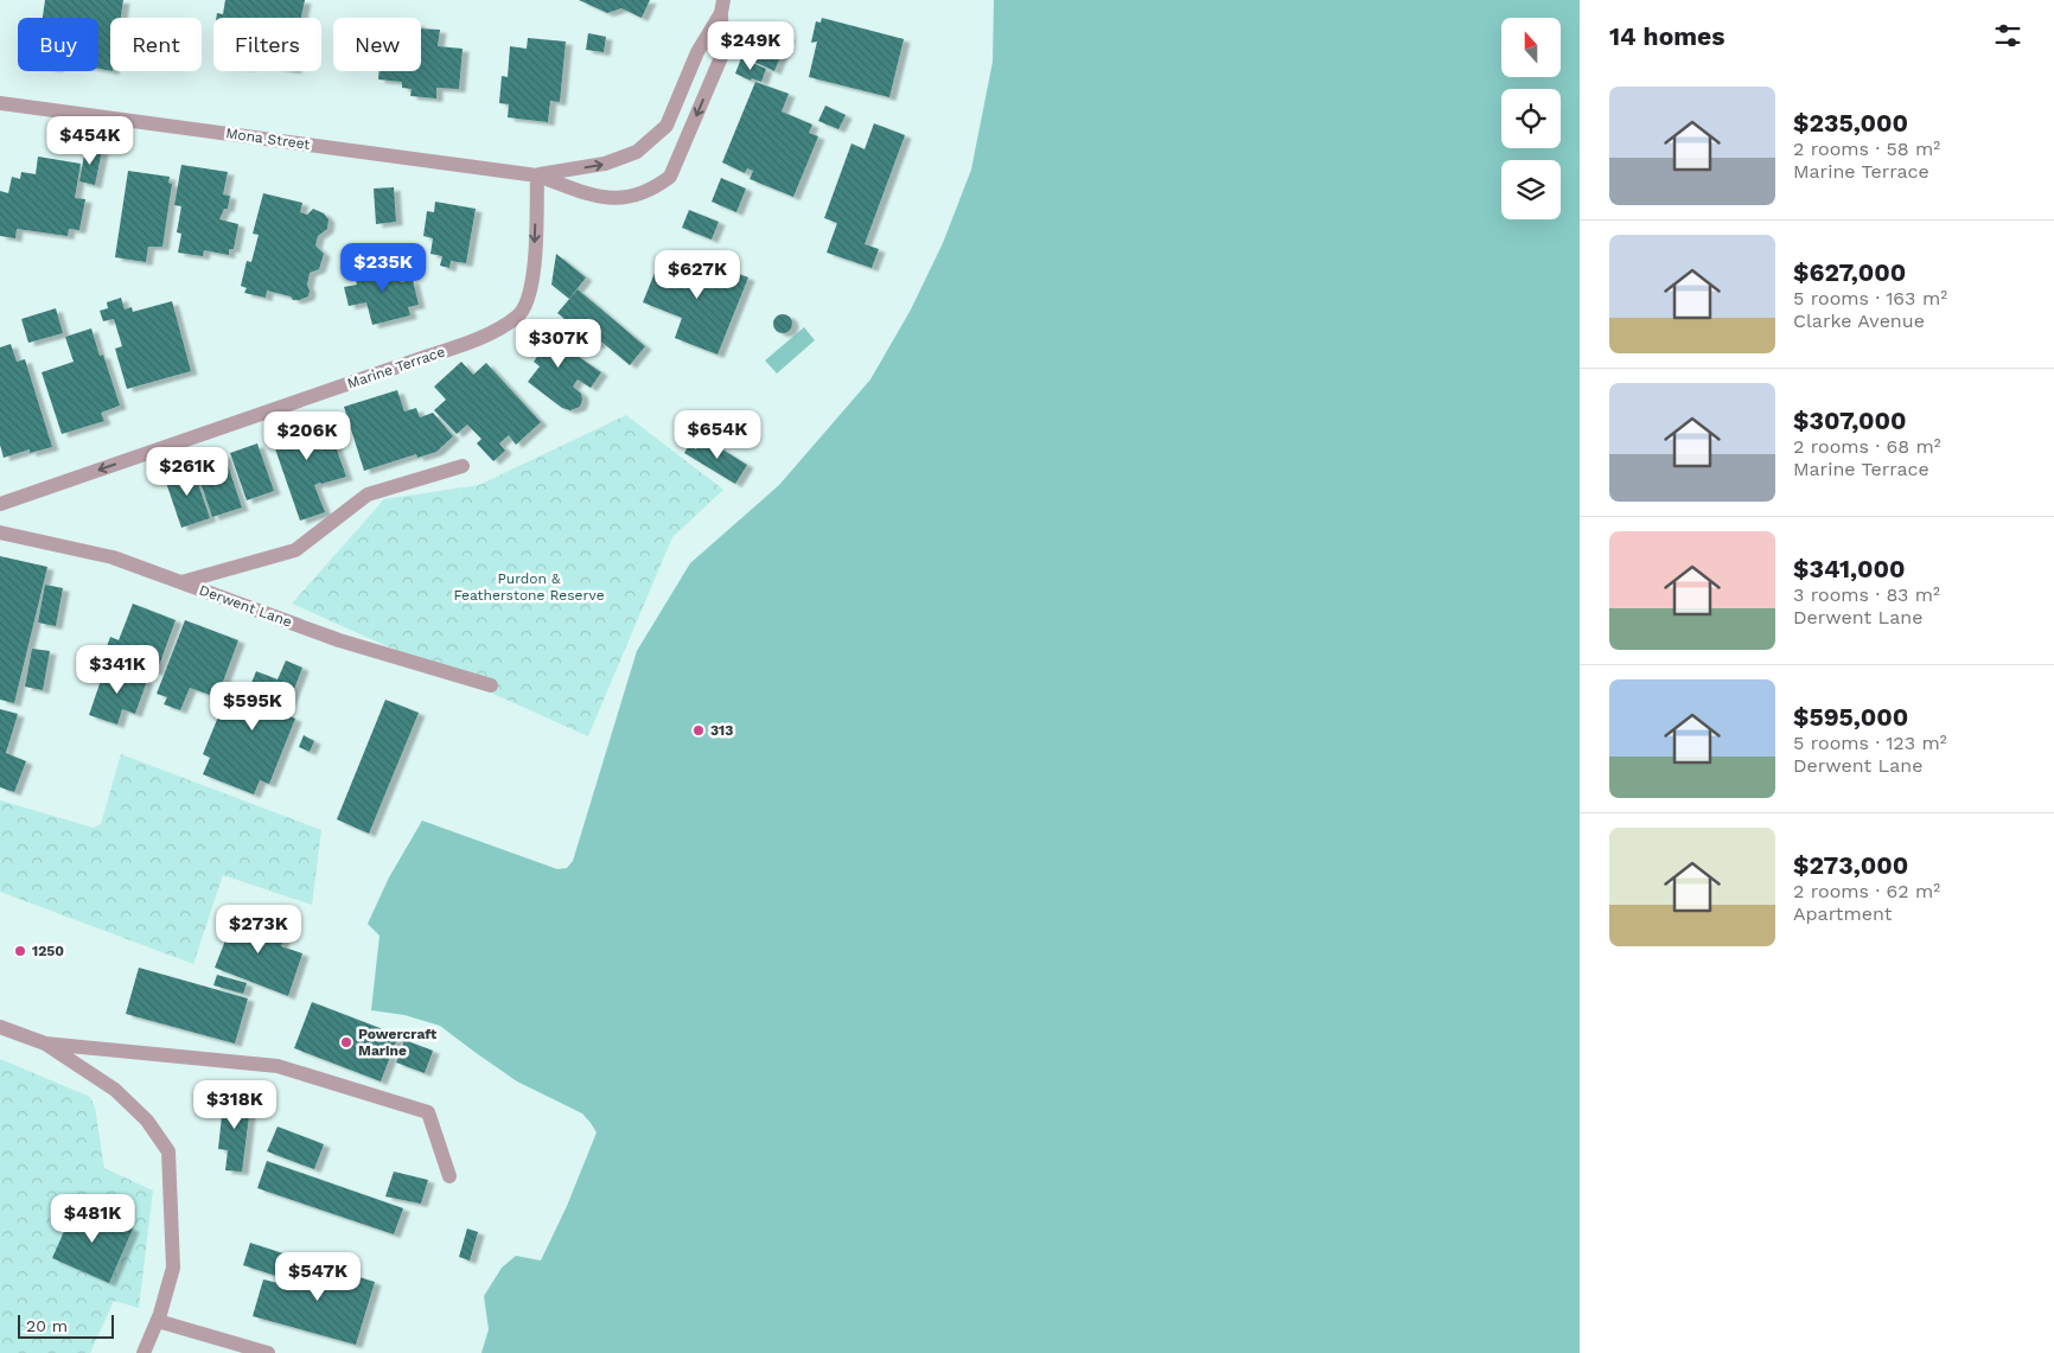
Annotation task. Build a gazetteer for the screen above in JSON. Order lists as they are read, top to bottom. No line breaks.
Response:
{"streets":{"street":["Mona Street","Marine Terrace","Derwent Lane"]},"crossings":[["Mona Street","Marine Terrace"]],"one_way":["Marine Terrace"],"parks":["Purdon & Featherstone Reserve"],"places":["313","1250","Powercraft Marine"],"scale_bar":"20 m","north":"top","page":{"heading":"14 homes","chip":["Buy","Rent","Filters","New"],"price":["$249K","$454K","$235K","$627K","$307K","$654K","$206K","$261K","$341K","$595K","$273K","$318K","$481K","$547K"],"list":[{"name":"$235,000","note":"2 rooms · 58 m² · Marine Terrace"},{"name":"$627,000","note":"5 rooms · 163 m² · Clarke Avenue"},{"name":"$307,000","note":"2 rooms · 68 m² · Marine Terrace"},{"name":"$341,000","note":"3 rooms · 83 m² · Derwent Lane"},{"name":"$595,000","note":"5 rooms · 123 m² · Derwent Lane"},{"name":"$273,000","note":"2 rooms · 62 m² · Apartment"}],"scale":"20 m"}}
